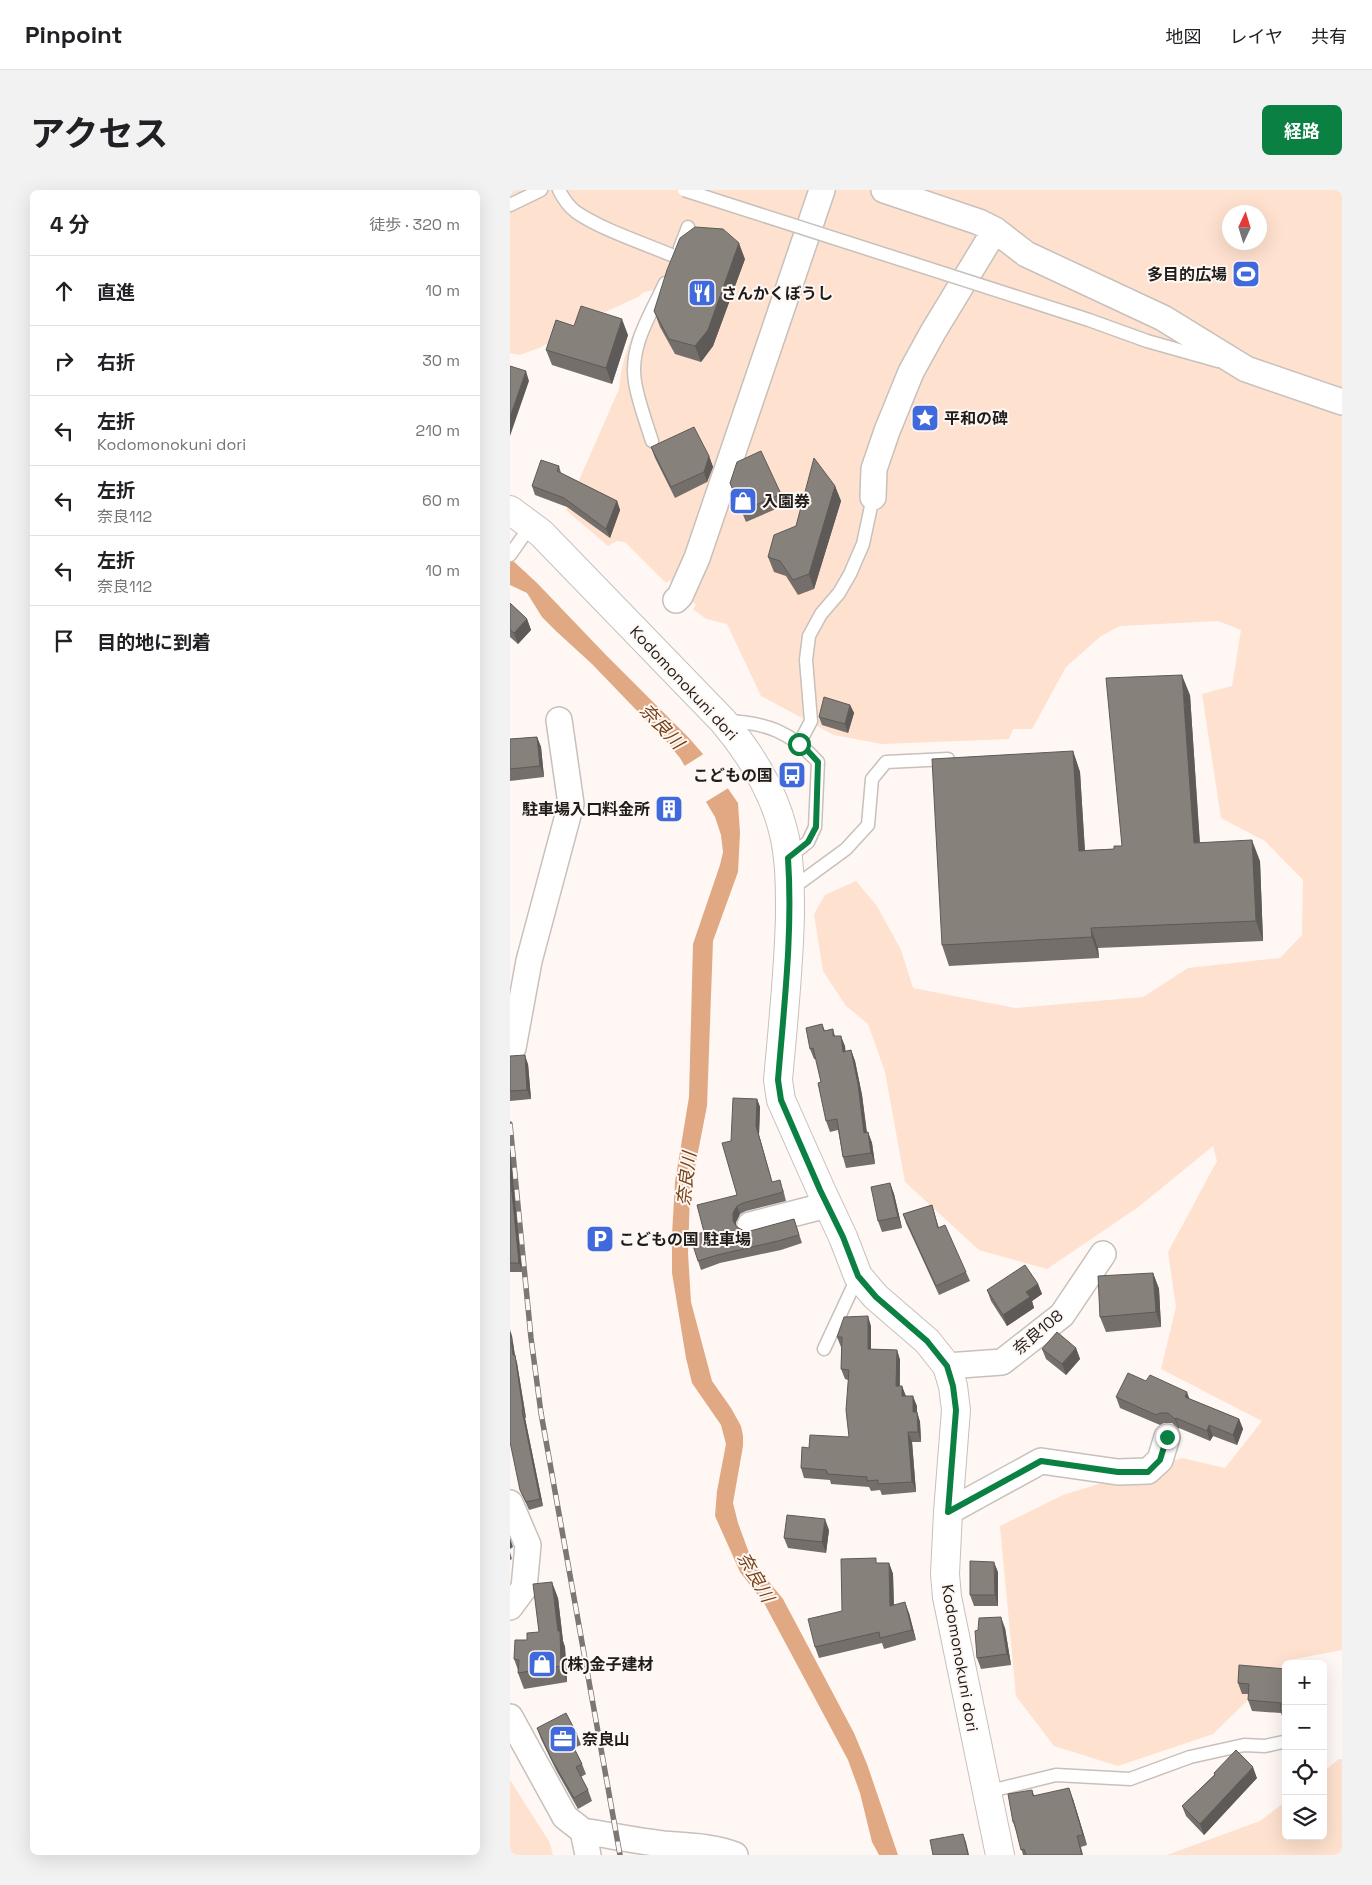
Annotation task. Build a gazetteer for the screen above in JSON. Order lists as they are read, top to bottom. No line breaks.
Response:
{"streets":{"main road":["Kodomonokuni dori"],"street":["奈良108"]},"crossings":[["Kodomonokuni dori","奈良108"]],"water":["奈良川"],"places":{"sports":["多目的広場"],"restaurant":["さんかくぼうし"],"place":["平和の碑"],"shop":["入園券","(株)金子建材"],"bus stop":["こどもの国"],"building":["駐車場入口料金所"],"parking":["こどもの国 駐車場"],"office":["奈良山"]},"north":"top","page":{"header":"Pinpoint","nav":["地図","レイヤ","共有"],"title":"アクセス","buttons":"経路","heading":["4 分","徒歩 · 320 m"],"list":[["直進","10 m"],["右折","30 m"],["左折","Kodomonokuni dori","210 m"],["左折","奈良112","60 m"],["左折","奈良112","10 m"],"目的地に到着"],"map_buttons":["+","−"]}}
